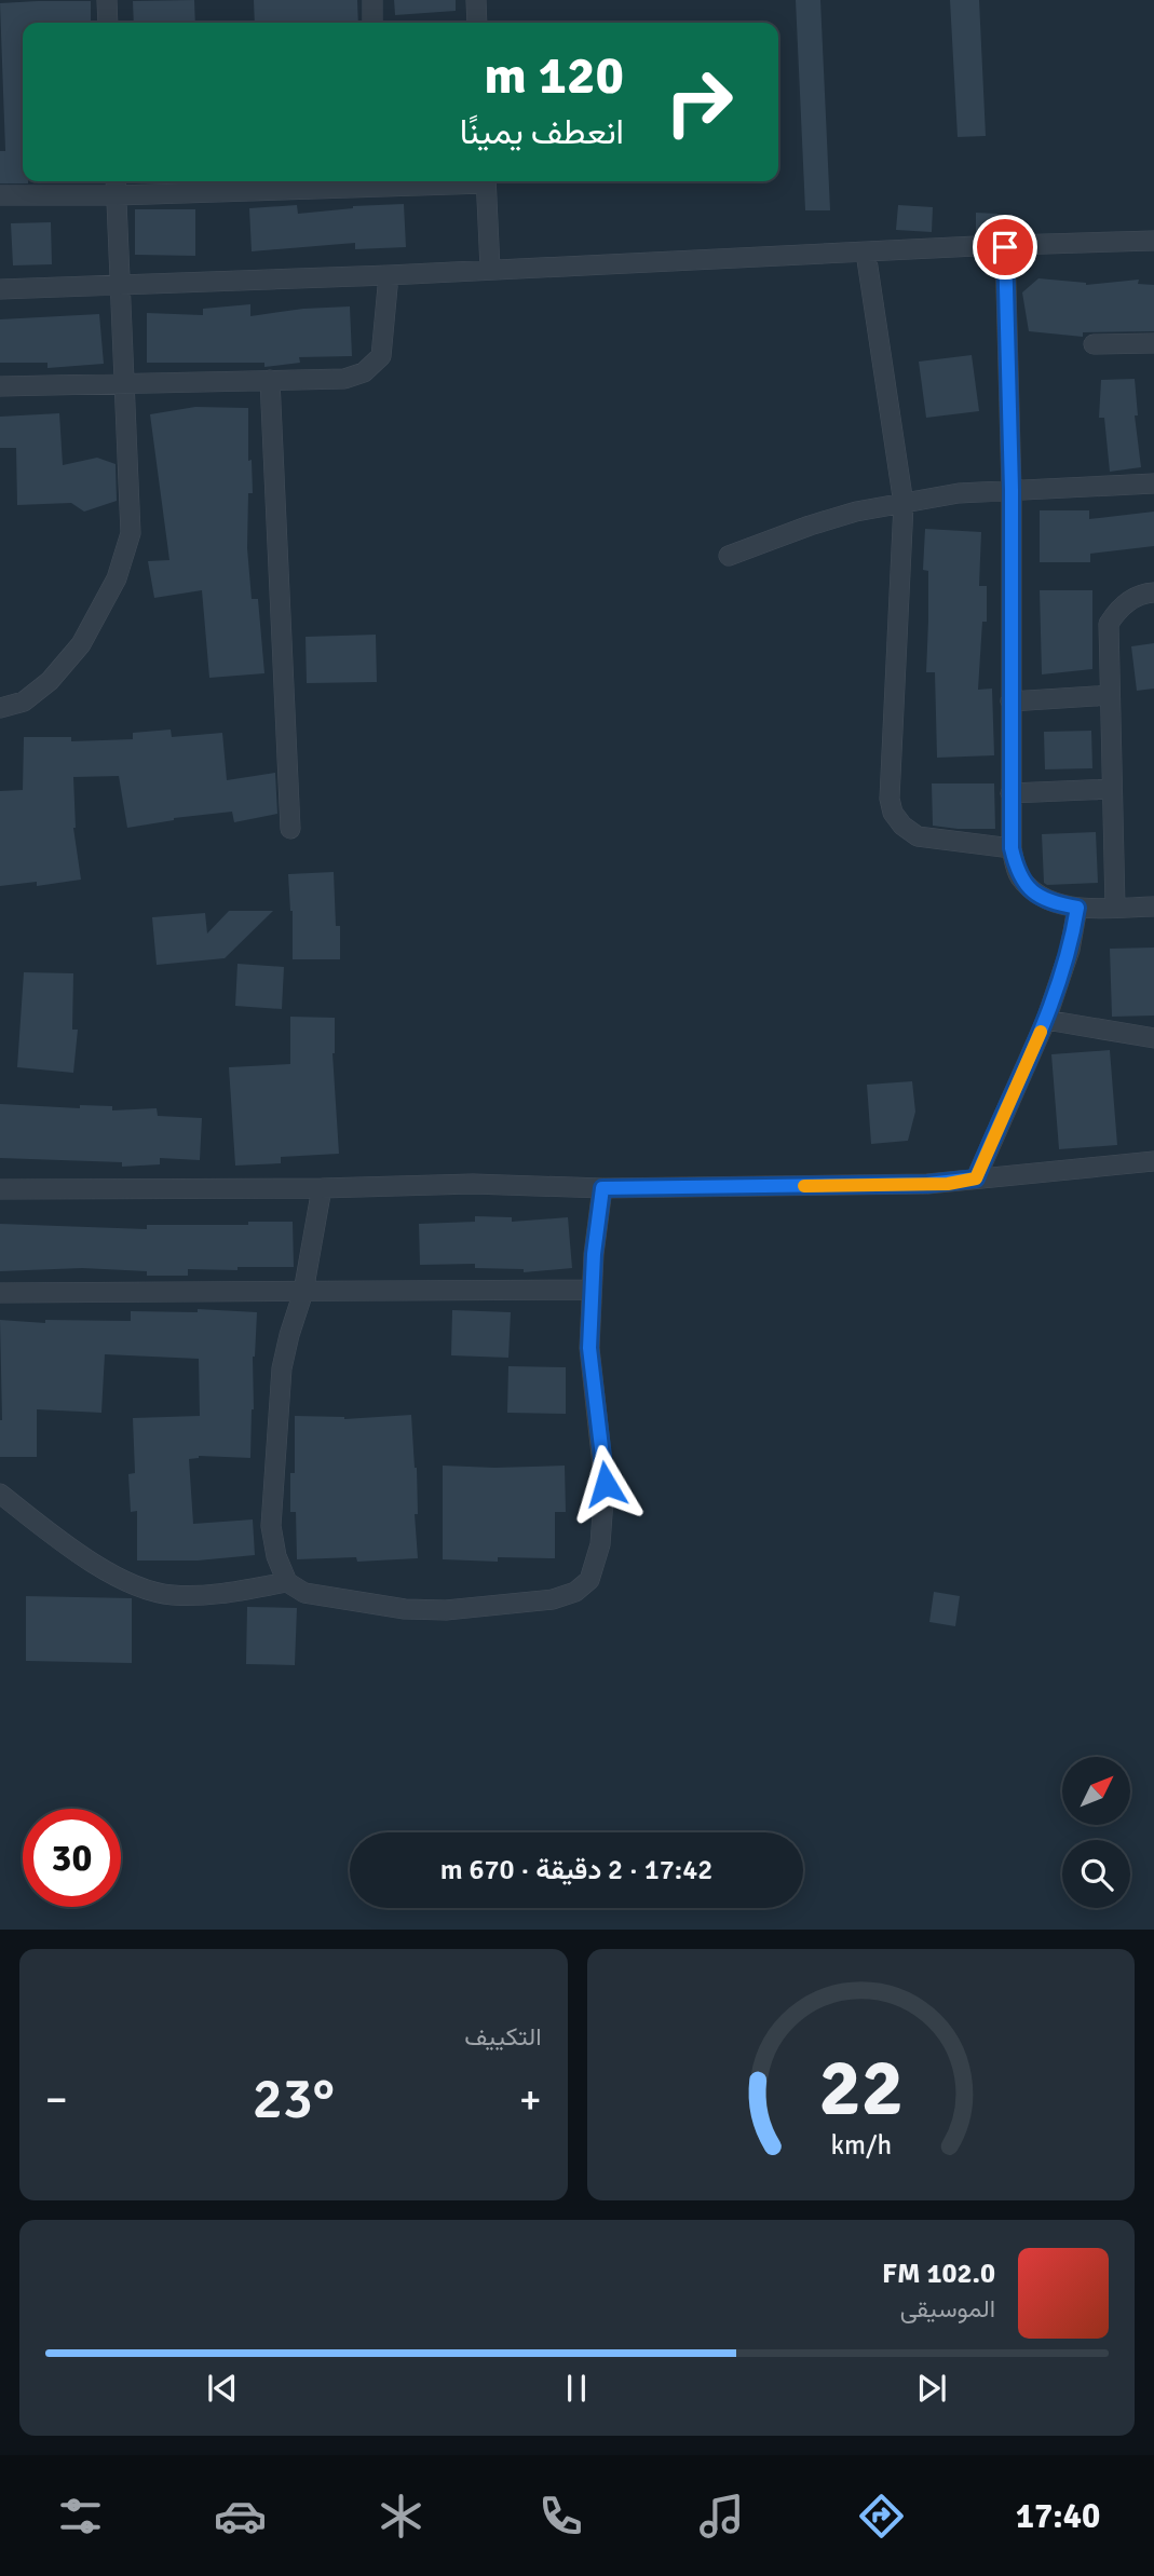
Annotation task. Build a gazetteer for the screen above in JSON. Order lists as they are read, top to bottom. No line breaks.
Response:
{"north":"top right","page":{"turn":["120 m","انعطف يمينًا"],"limit":"30","trip":"17:42 · 2 دقيقة · 670 m","tile":"التكييف","heat":["−","23°","+"],"song":["102.0 FM","الموسيقى"],"tabs":"17:40","gauge":["22","km/h"]}}
